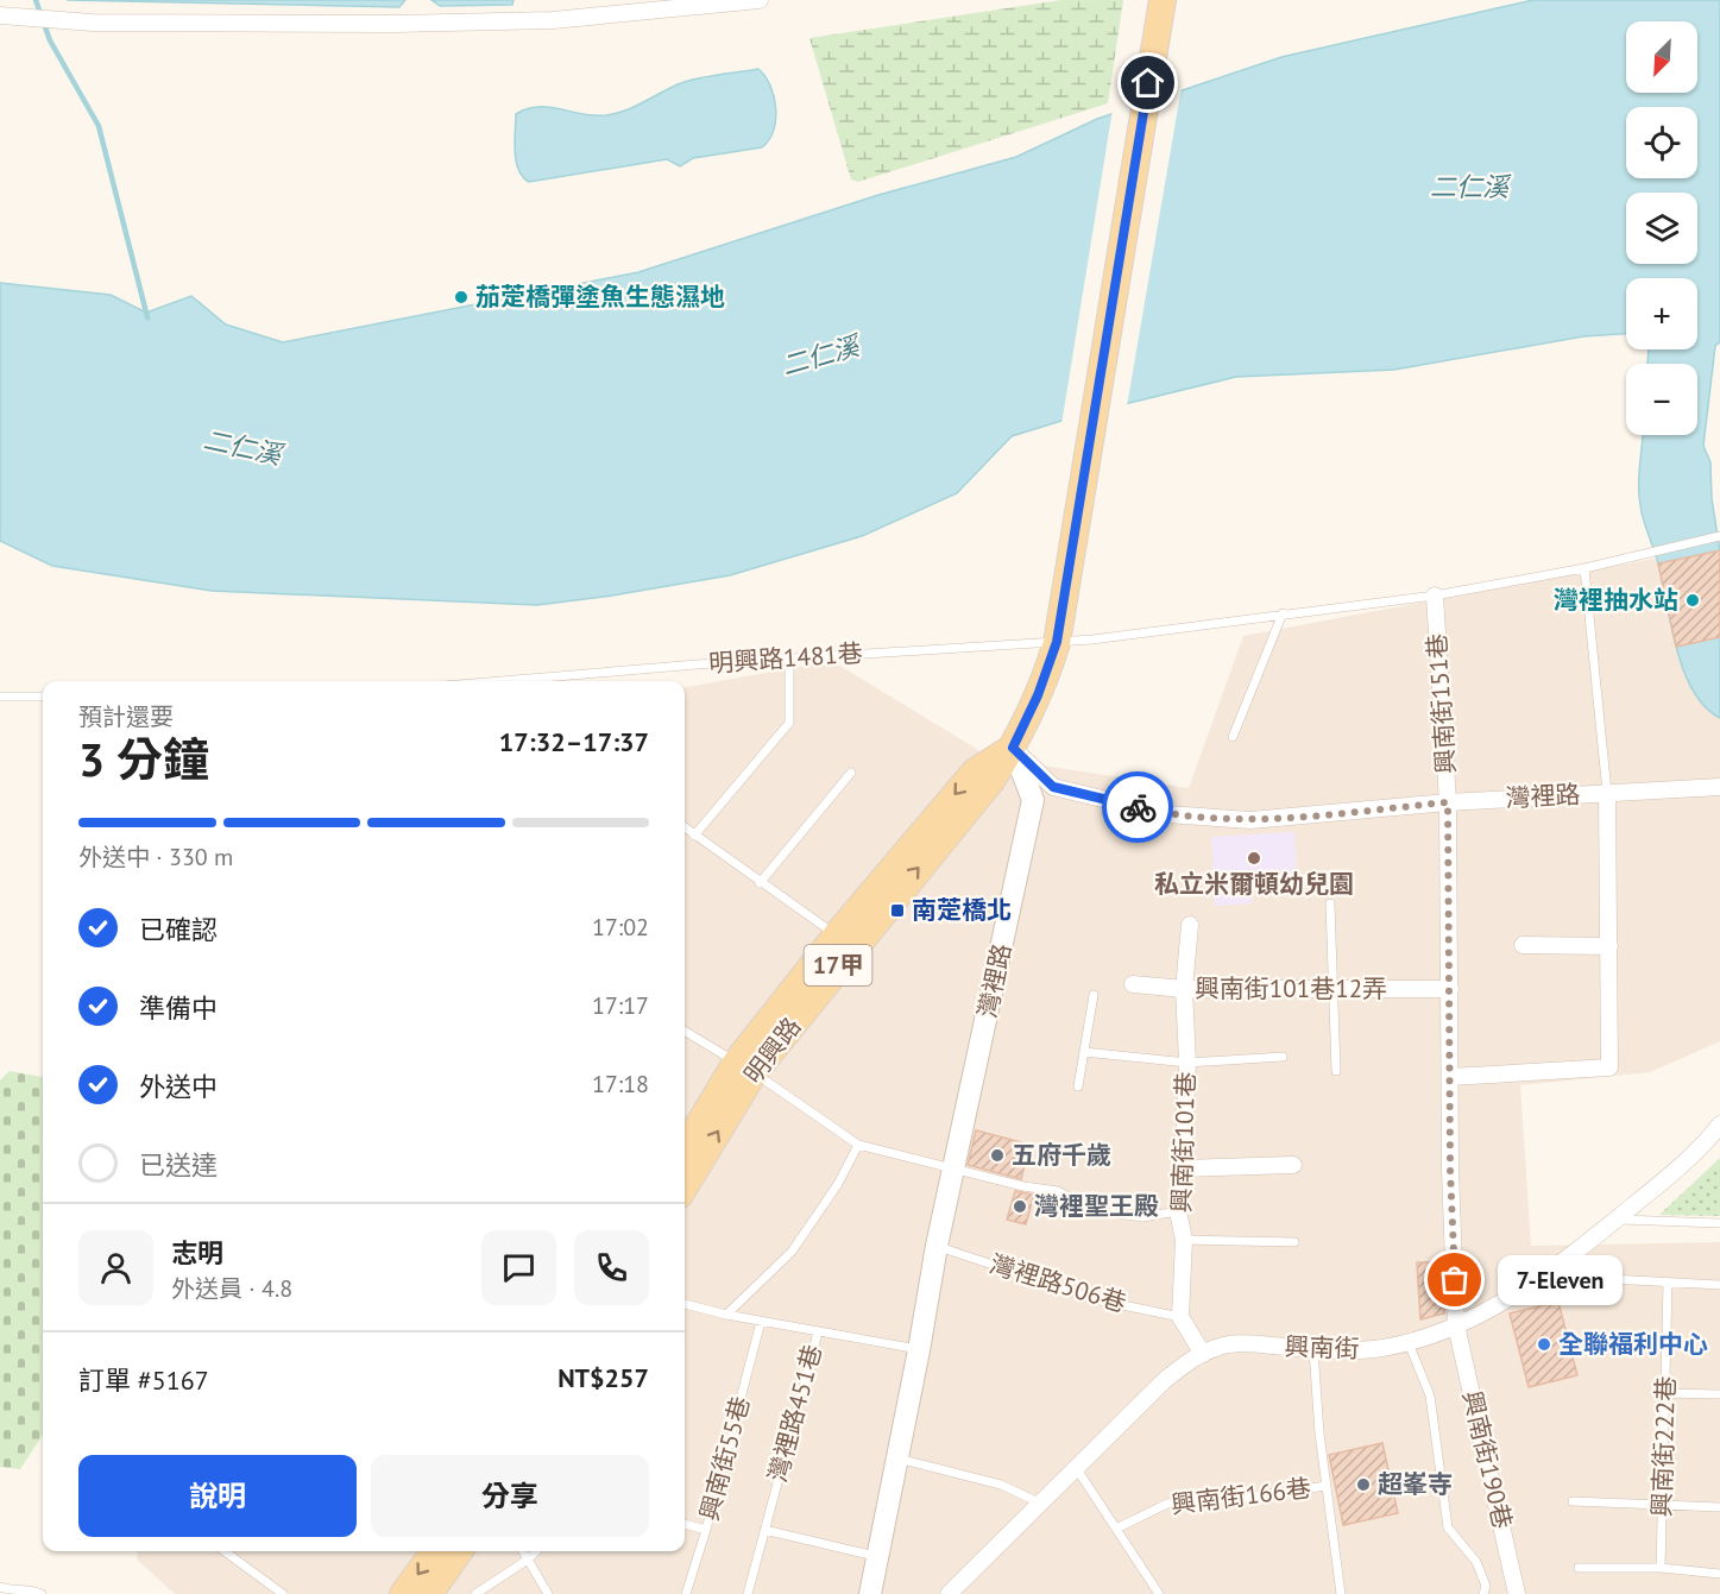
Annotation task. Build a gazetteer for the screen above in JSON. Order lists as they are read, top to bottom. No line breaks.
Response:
{"streets":{"main road":["17甲","明興路"],"street":["興南街151巷","灣裡路","興南街101巷12弄","興南街101巷","興南街","興南街190巷"],"lane":["明興路1481巷","灣裡路506巷","灣裡路451巷","興南街222巷","興南街55巷","興南街166巷"]},"crossings":[["明興路1481巷","17甲"],["明興路1481巷","明興路"],["興南街151巷","灣裡路"],["興南街151巷","興南街101巷12弄"],["興南街151巷","興南街"],["興南街151巷","興南街190巷"],["灣裡路","明興路"],["灣裡路","灣裡路506巷"],["灣裡路","灣裡路451巷"],["17甲","明興路"],["興南街101巷12弄","興南街101巷"],["興南街101巷","灣裡路506巷"],["興南街","興南街190巷"],["興南街","興南街166巷"]],"water":["二仁溪"],"places":{"other":["茄萣橋彈塗魚生態濕地","灣裡抽水站","私立米爾頓幼兒園","五府千歲","灣裡聖王殿","7-Eleven","全聯福利中心","超峯寺"],"transit":["南萣橋北"]},"north":"bottom left","page":{"map_buttons":["+","−"],"heading":["3 分鐘","預計還要","17:32–17:37"],"panel":["志明","外送員 · 4.8","訂單 #5167","NT$257"],"bar":"外送中 · 330 m","list":[["已確認","17:02"],["準備中","17:17"],["外送中","17:18"],"已送達"],"bubble":"7-Eleven","buttons":["說明","分享"]}}
